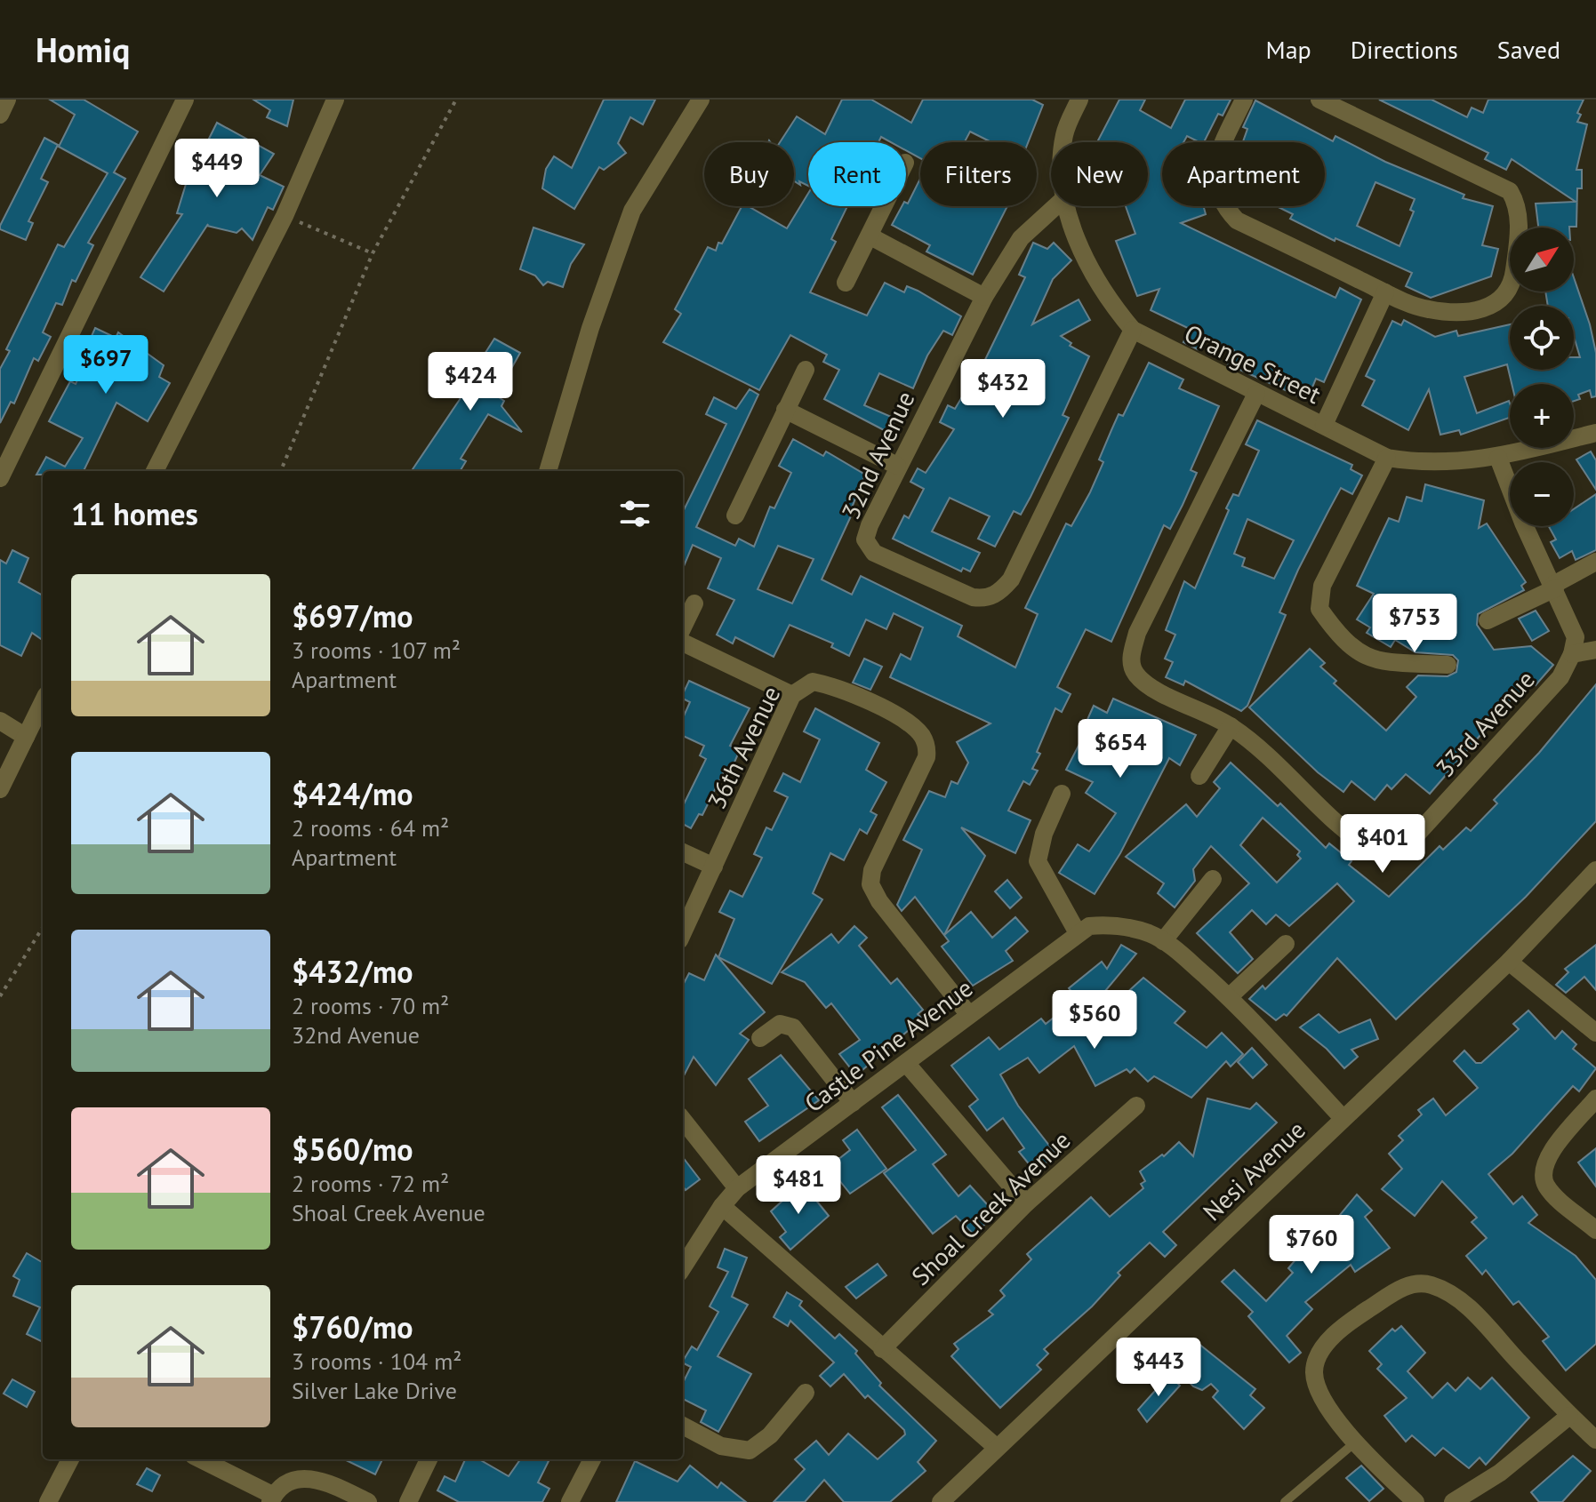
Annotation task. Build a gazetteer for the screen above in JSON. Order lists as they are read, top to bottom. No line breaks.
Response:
{"streets":{"street":["Orange Street","32nd Avenue","33rd Avenue","36th Avenue","Castle Pine Avenue","Nesi Avenue","Shoal Creek Avenue"]},"crossings":[["Orange Street","32nd Avenue"],["Orange Street","33rd Avenue"],["36th Avenue","Castle Pine Avenue"],["Castle Pine Avenue","Nesi Avenue"]],"north":"top right","page":{"header":"Homiq","nav":["Map","Directions","Saved"],"price":["$449","$697","$424","$432","$753","$654","$401","$560","$481","$760","$443"],"chip":["Buy","Rent","Filters","New","Apartment"],"map_buttons":["+","−"],"heading":"11 homes","list":[{"name":"$697/mo","note":"3 rooms · 107 m² · Apartment"},{"name":"$424/mo","note":"2 rooms · 64 m² · Apartment"},{"name":"$432/mo","note":"2 rooms · 70 m² · 32nd Avenue"},{"name":"$560/mo","note":"2 rooms · 72 m² · Shoal Creek Avenue"},{"name":"$760/mo","note":"3 rooms · 104 m² · Silver Lake Drive"}]}}
